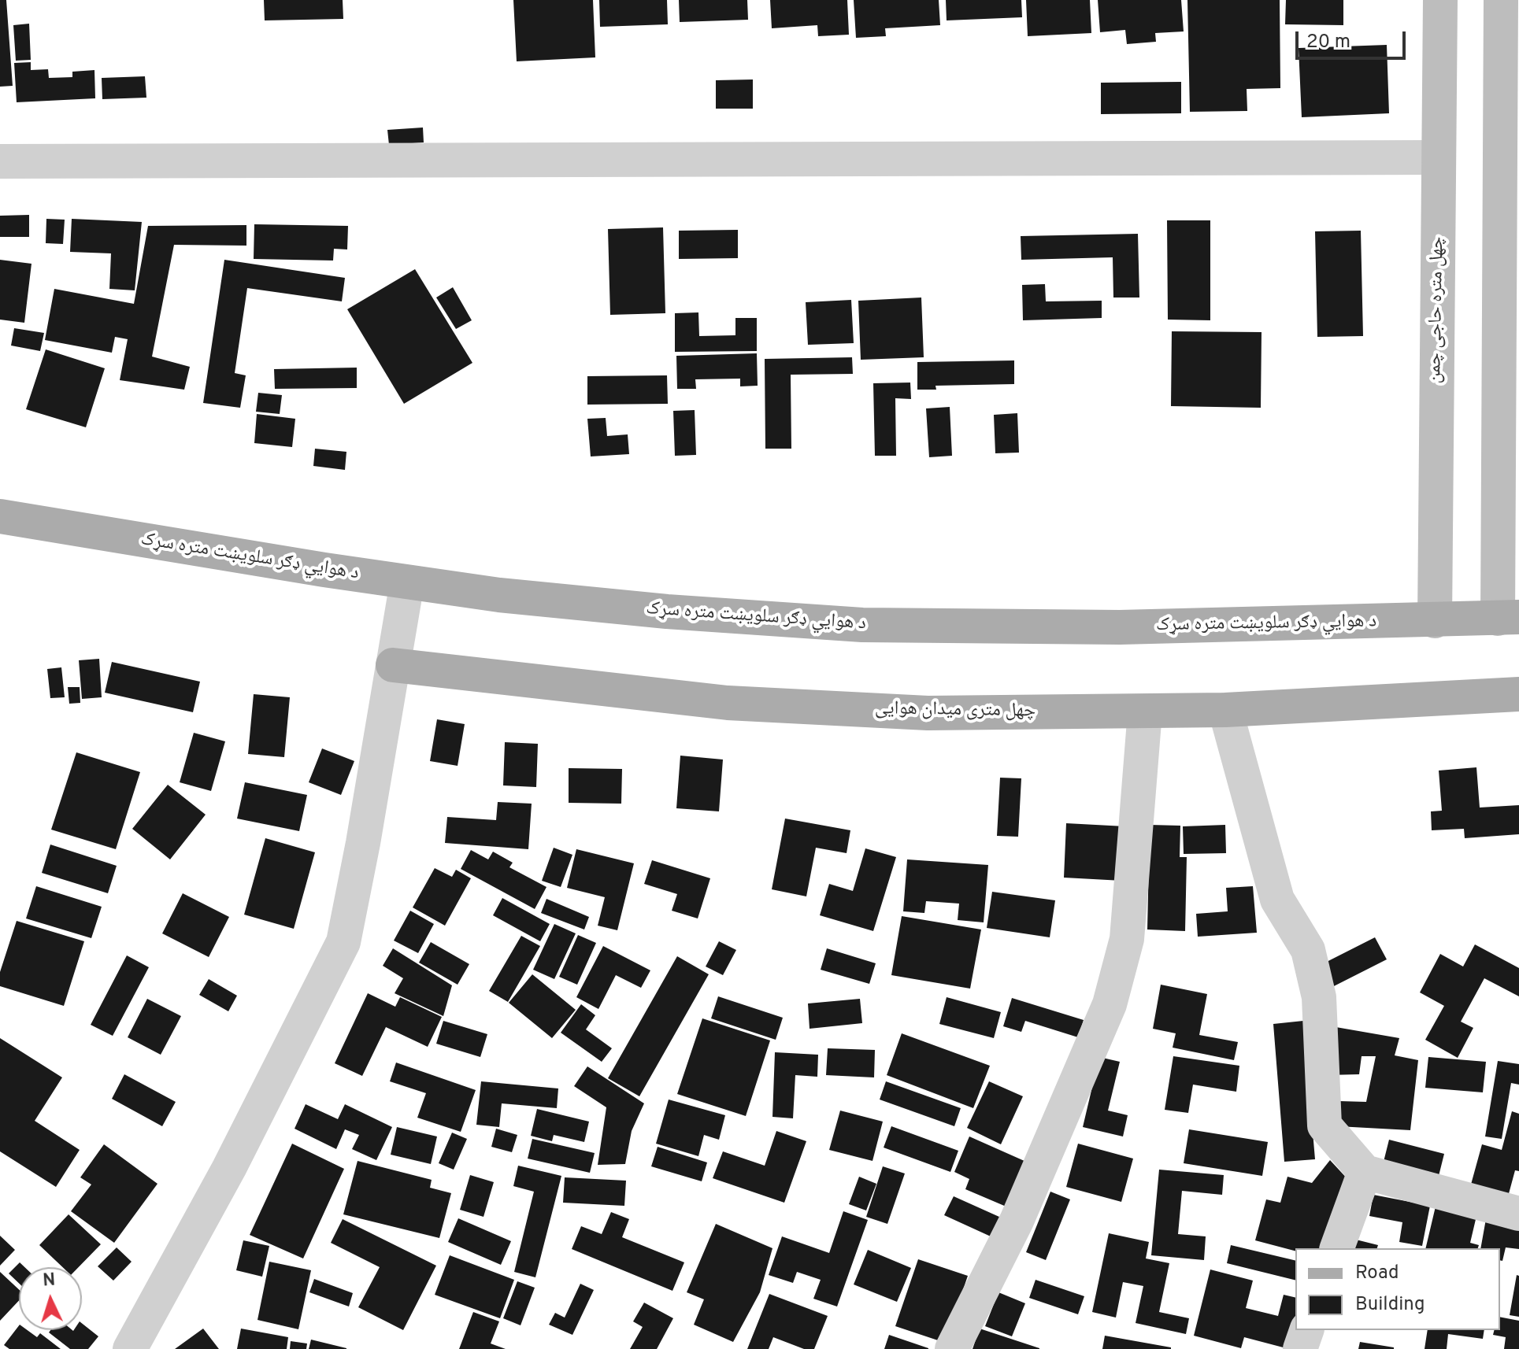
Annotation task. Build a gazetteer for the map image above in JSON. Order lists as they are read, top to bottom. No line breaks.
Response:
{"streets":{"main road":["د هوايي ډګر سلویښت متره سړک","چهل متری میدان هوایی"],"street":["چهل متره حاجی چمن"]},"crossings":[["چهل متره حاجی چمن","د هوايي ډګر سلویښت متره سړک"]],"legend":["Road","Building"],"scale_bar":"20 m","north":"top"}
